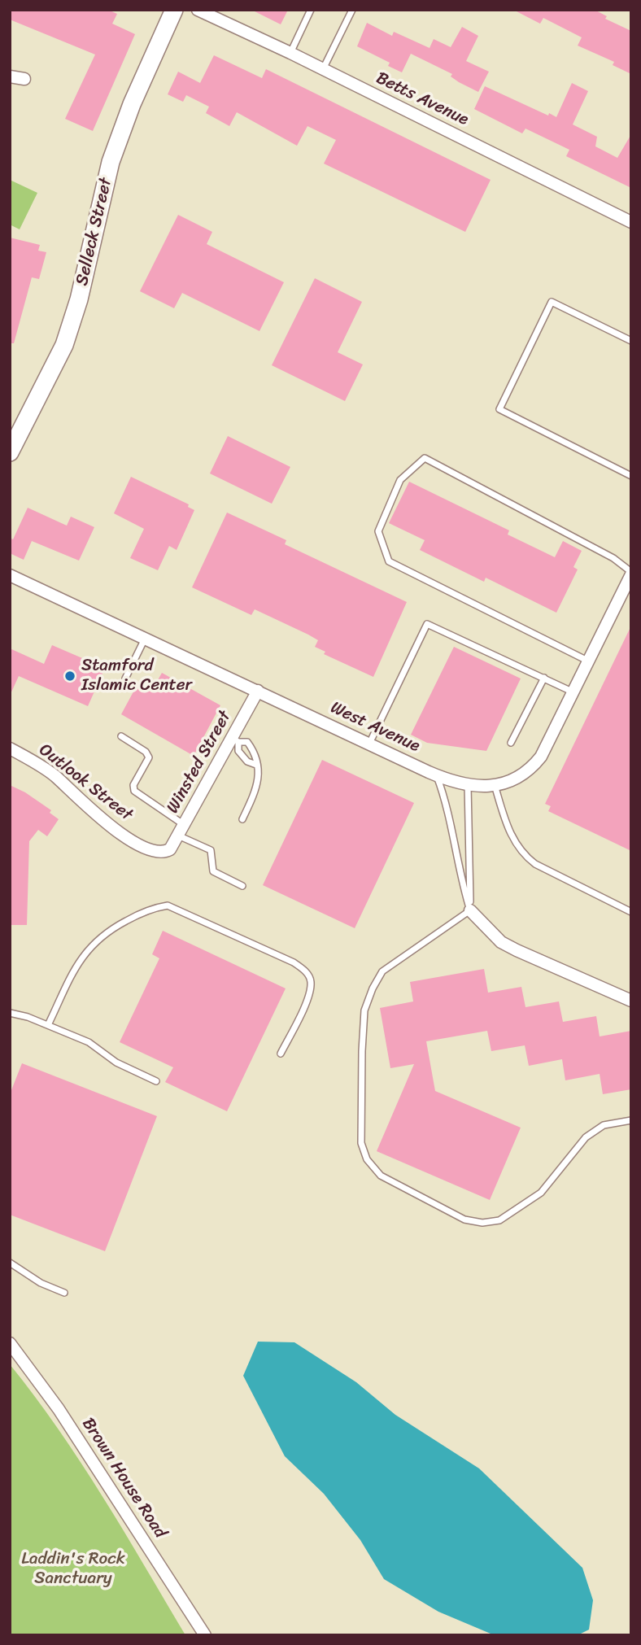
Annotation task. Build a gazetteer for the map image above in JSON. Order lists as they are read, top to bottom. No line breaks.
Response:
{"streets":{"main road":["Selleck Street"],"street":["Betts Avenue","West Avenue","Winsted Street","Outlook Street","Brown House Road"]},"crossings":[["West Avenue","Winsted Street"],["Winsted Street","Outlook Street"]],"parks":["Laddin's Rock Sanctuary"],"places":["Stamford Islamic Center"]}
